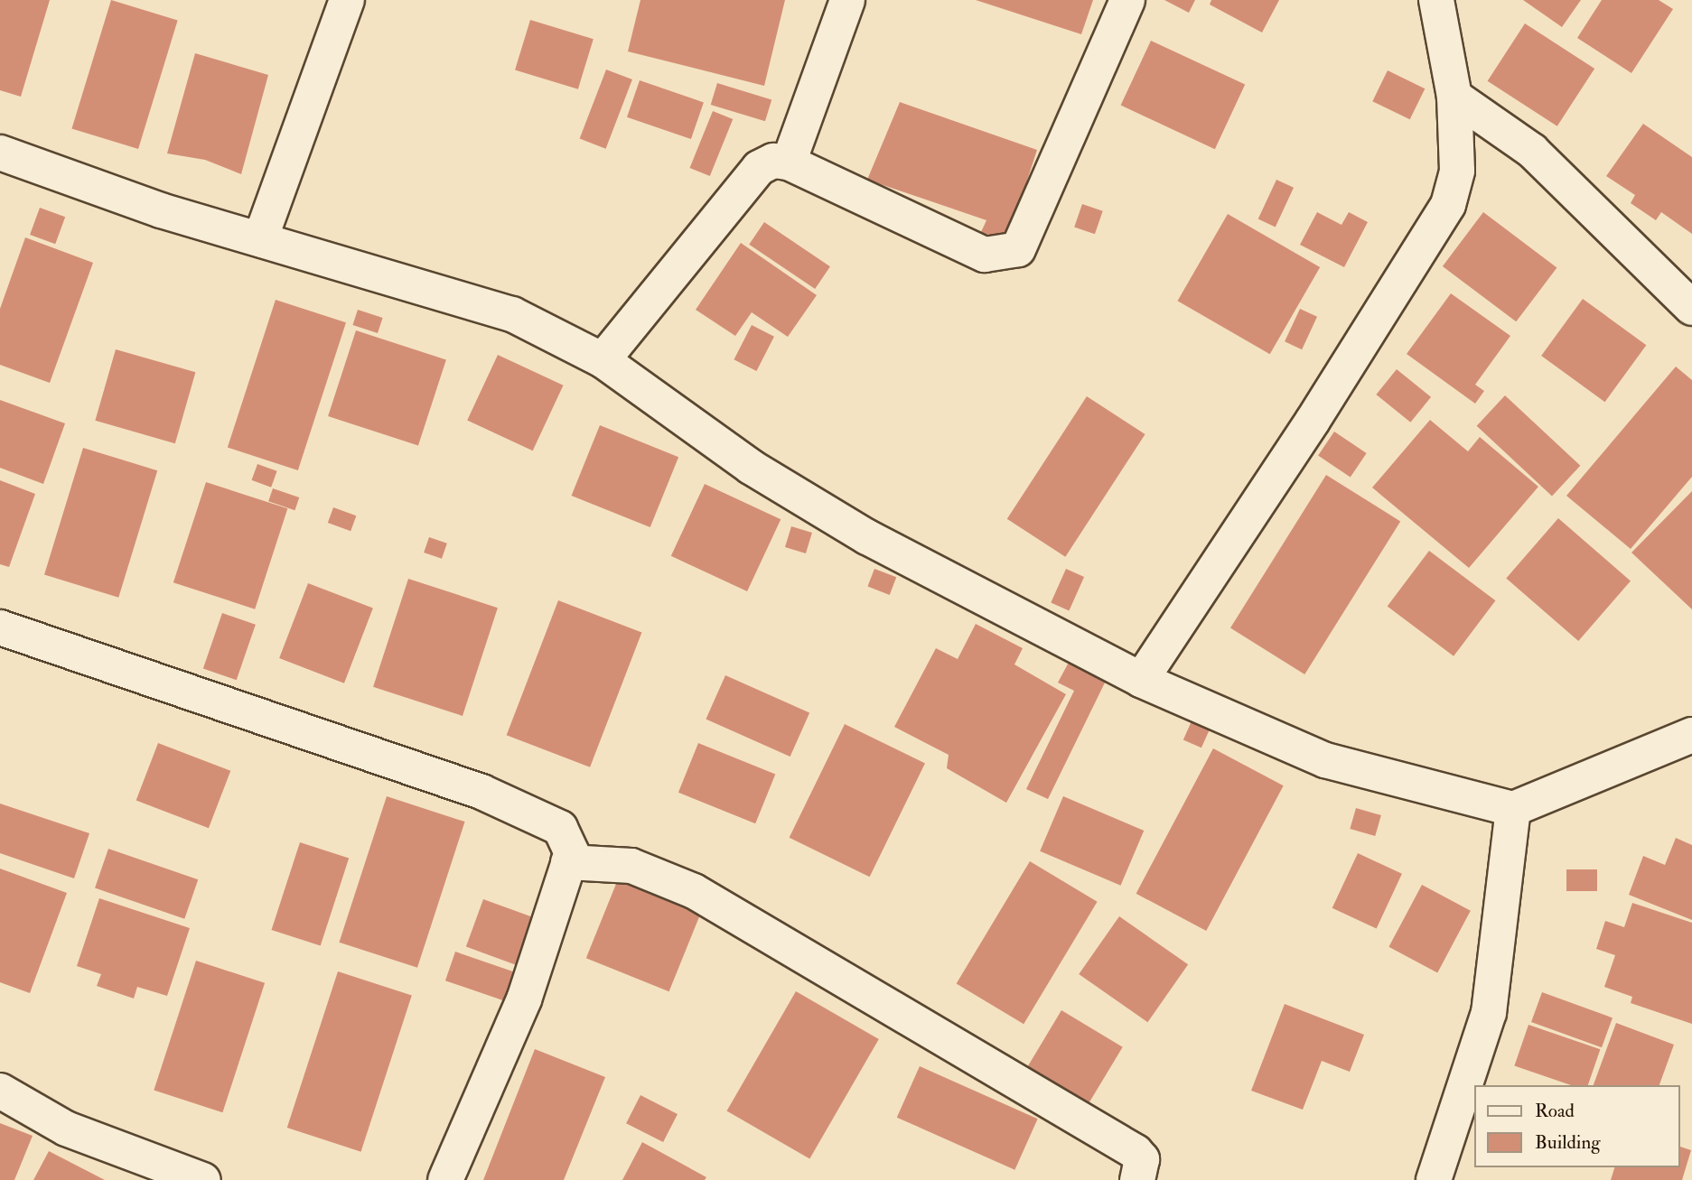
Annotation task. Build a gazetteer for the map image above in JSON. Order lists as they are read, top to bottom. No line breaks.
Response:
{"legend":["Road","Building"]}
